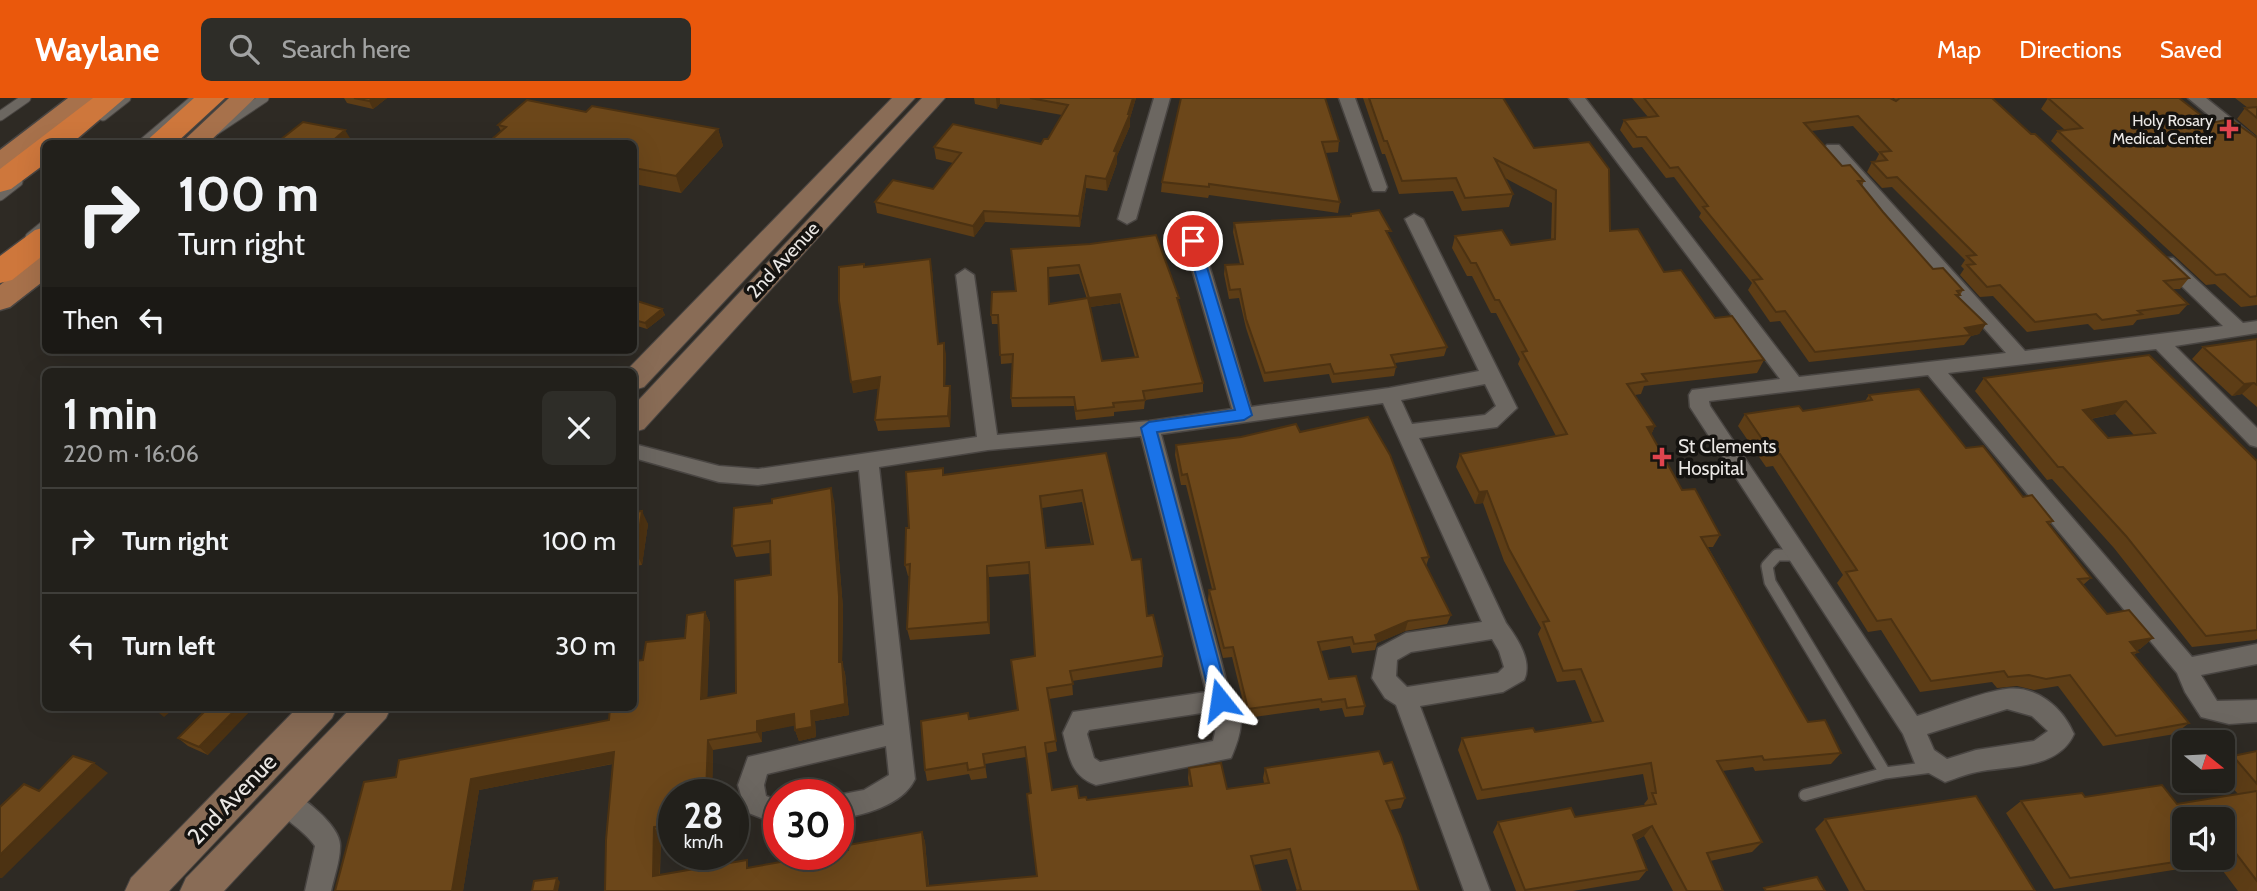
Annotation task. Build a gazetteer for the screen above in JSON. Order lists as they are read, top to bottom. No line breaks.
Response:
{"streets":{"street":["2nd Avenue"]},"places":{"health":["Holy Rosary Medical Center","St Clements Hospital"]},"north":"right","page":{"header":"Waylane","search":"Search here","nav":["Map","Directions","Saved"],"turn":["100 m","Turn right"],"then":"Then","heading":["1 min","220 m · 16:06"],"list":[{"name":"Turn right","value":"100 m"},{"name":"Turn left","value":"30 m"}],"speed":"28 km/h","limit":"30"}}
